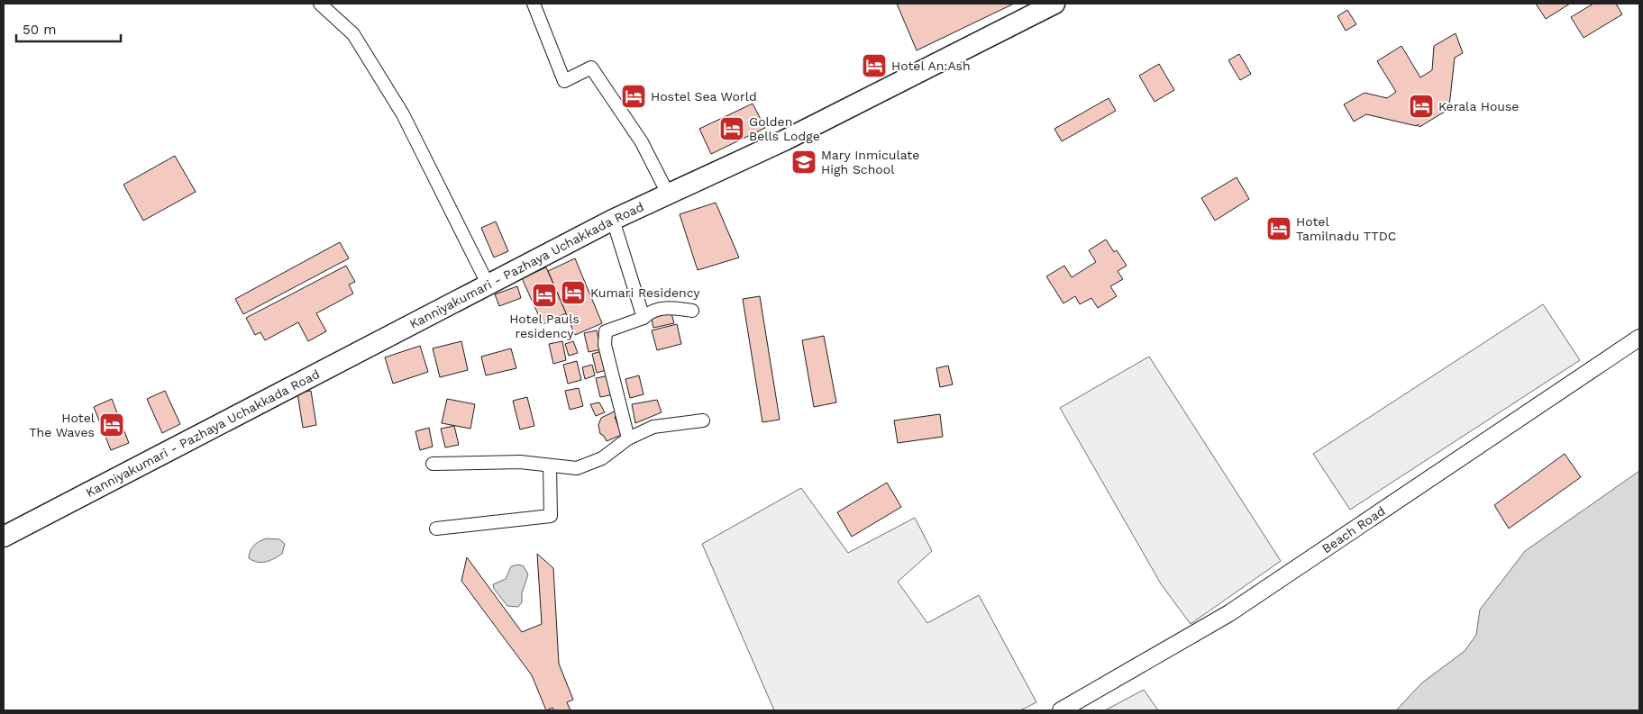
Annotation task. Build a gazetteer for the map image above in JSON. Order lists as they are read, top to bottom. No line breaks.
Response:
{"streets":{"main road":["Kanniyakumari - Pazhaya Uchakkada Road"],"street":["Beach Road"]},"places":{"hotel":["Hotel An:Ash","Hostel Sea World","Kerala House","Golden Bells Lodge","Hotel Tamilnadu TTDC","Kumari Residency","Hotel Pauls residency","Hotel The Waves"],"school or university":["Mary Inmiculate High School"]},"scale_bar":"50 m"}
